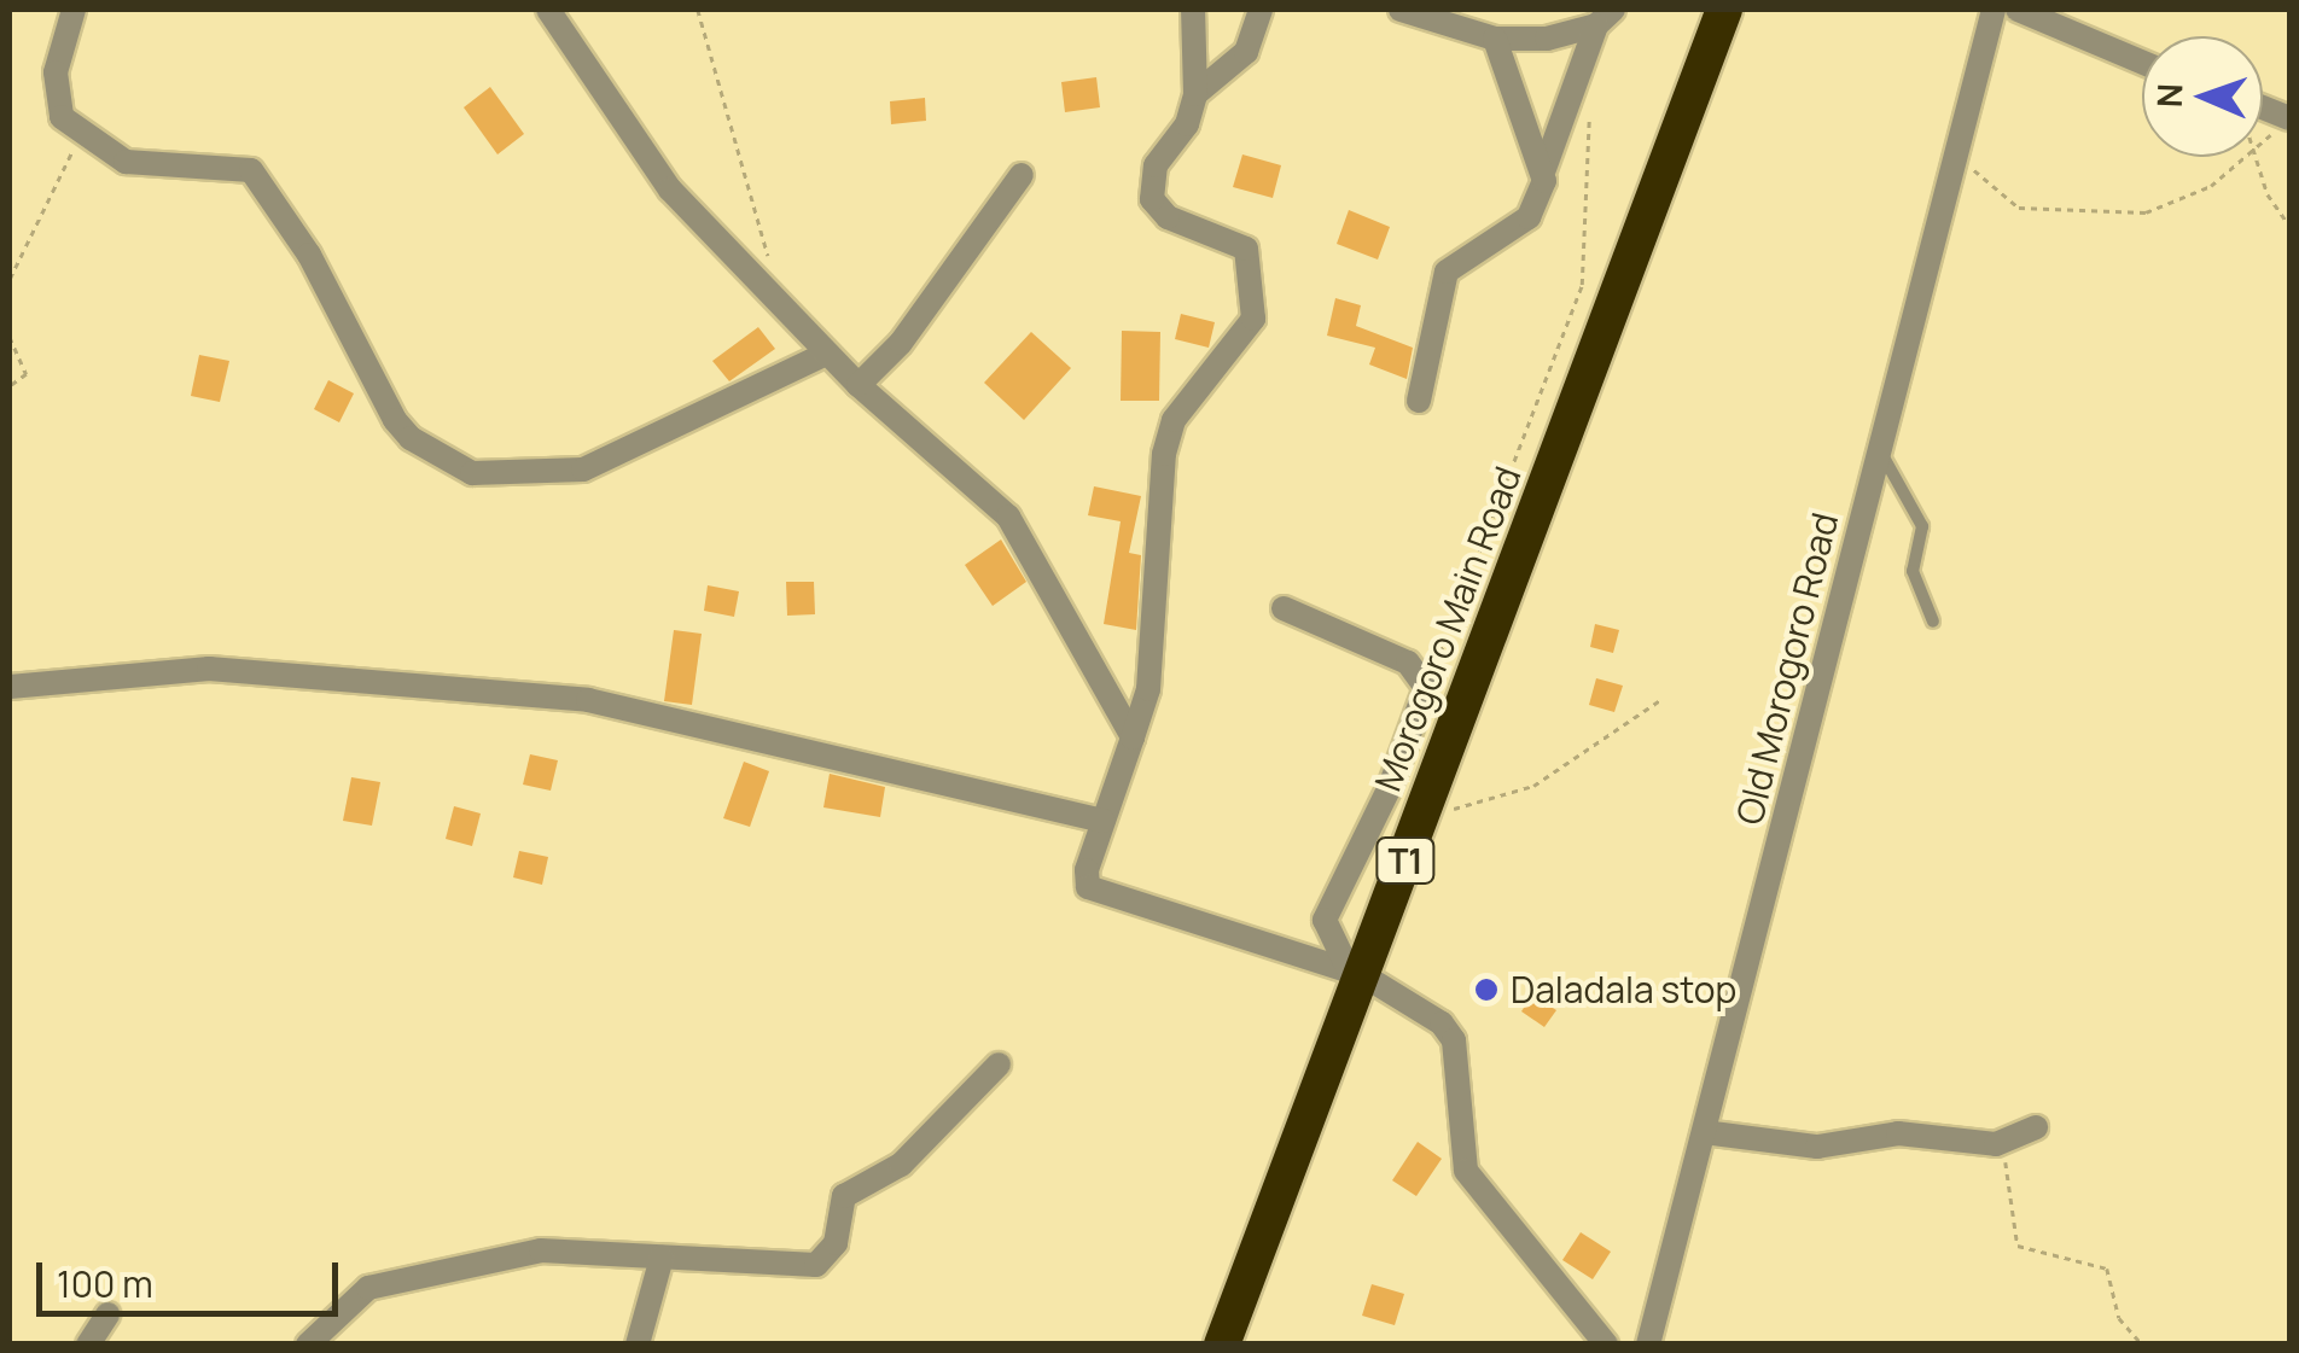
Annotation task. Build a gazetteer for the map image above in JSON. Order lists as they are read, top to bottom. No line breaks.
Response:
{"streets":{"highway":["Morogoro Main Road","T1"],"street":["Old Morogoro Road"]},"places":["Daladala stop"],"scale_bar":"100 m","north":"left"}
